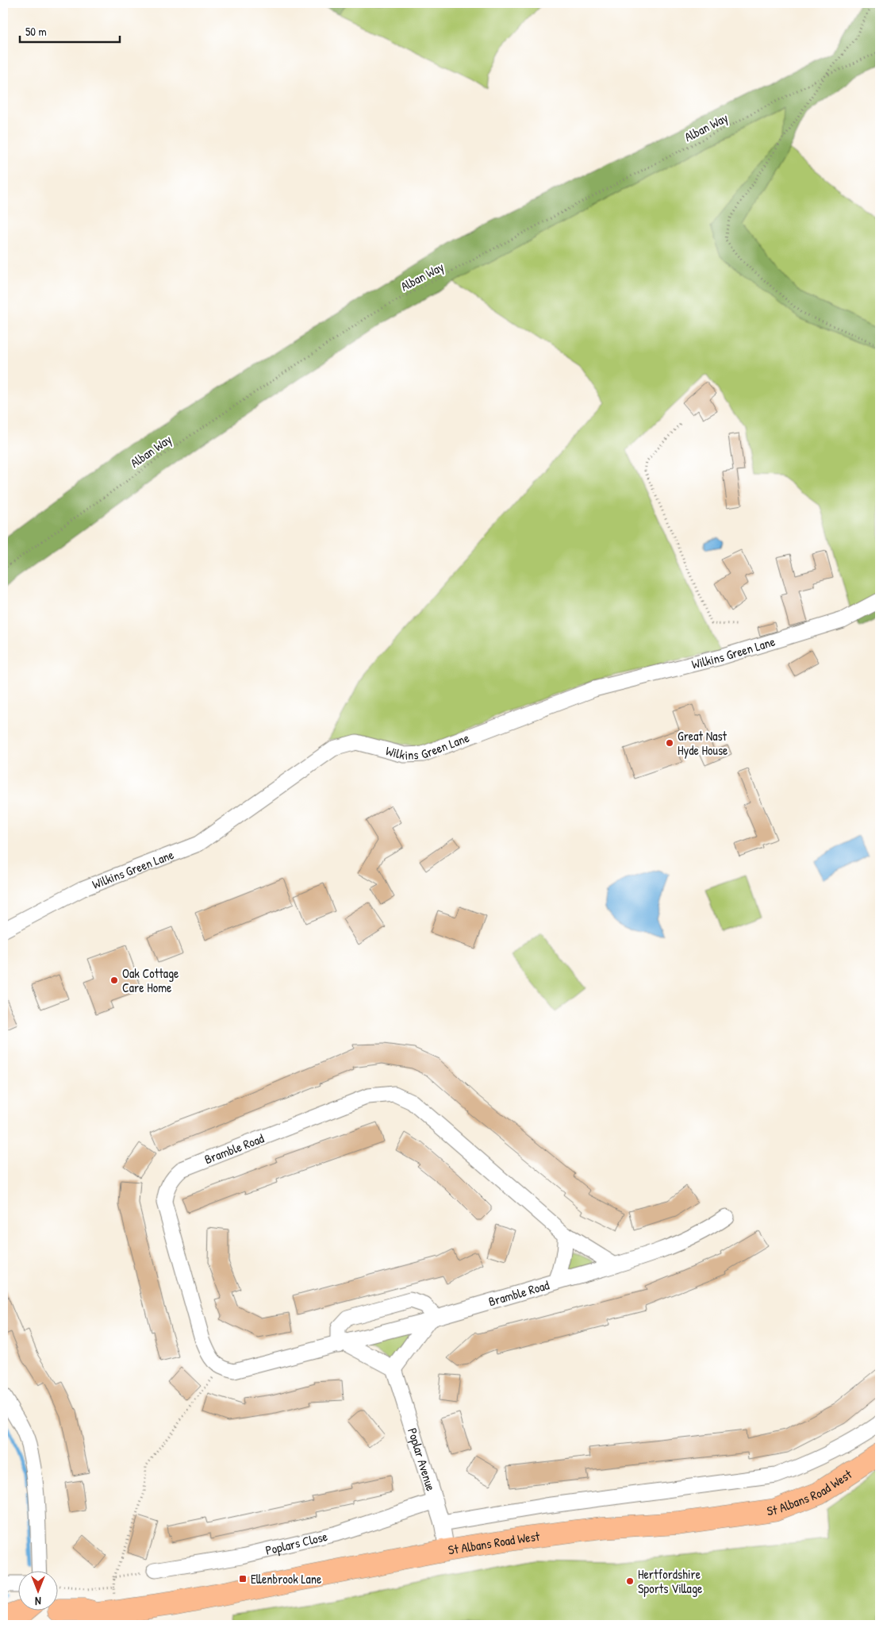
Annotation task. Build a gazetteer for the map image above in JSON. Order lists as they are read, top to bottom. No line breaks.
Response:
{"streets":{"main road":["St Albans Road West"],"street":["Wilkins Green Lane","Bramble Road","Poplar Avenue","Poplars Close"],"path":["Alban Way"]},"crossings":[["Poplar Avenue","St Albans Road West"],["Poplar Avenue","Poplars Close"]],"places":{"other":["Great Nast Hyde House","Oak Cottage Care Home","Hertfordshire Sports Village"],"transit":["Ellenbrook Lane"]},"scale_bar":"50 m","north":"bottom"}
